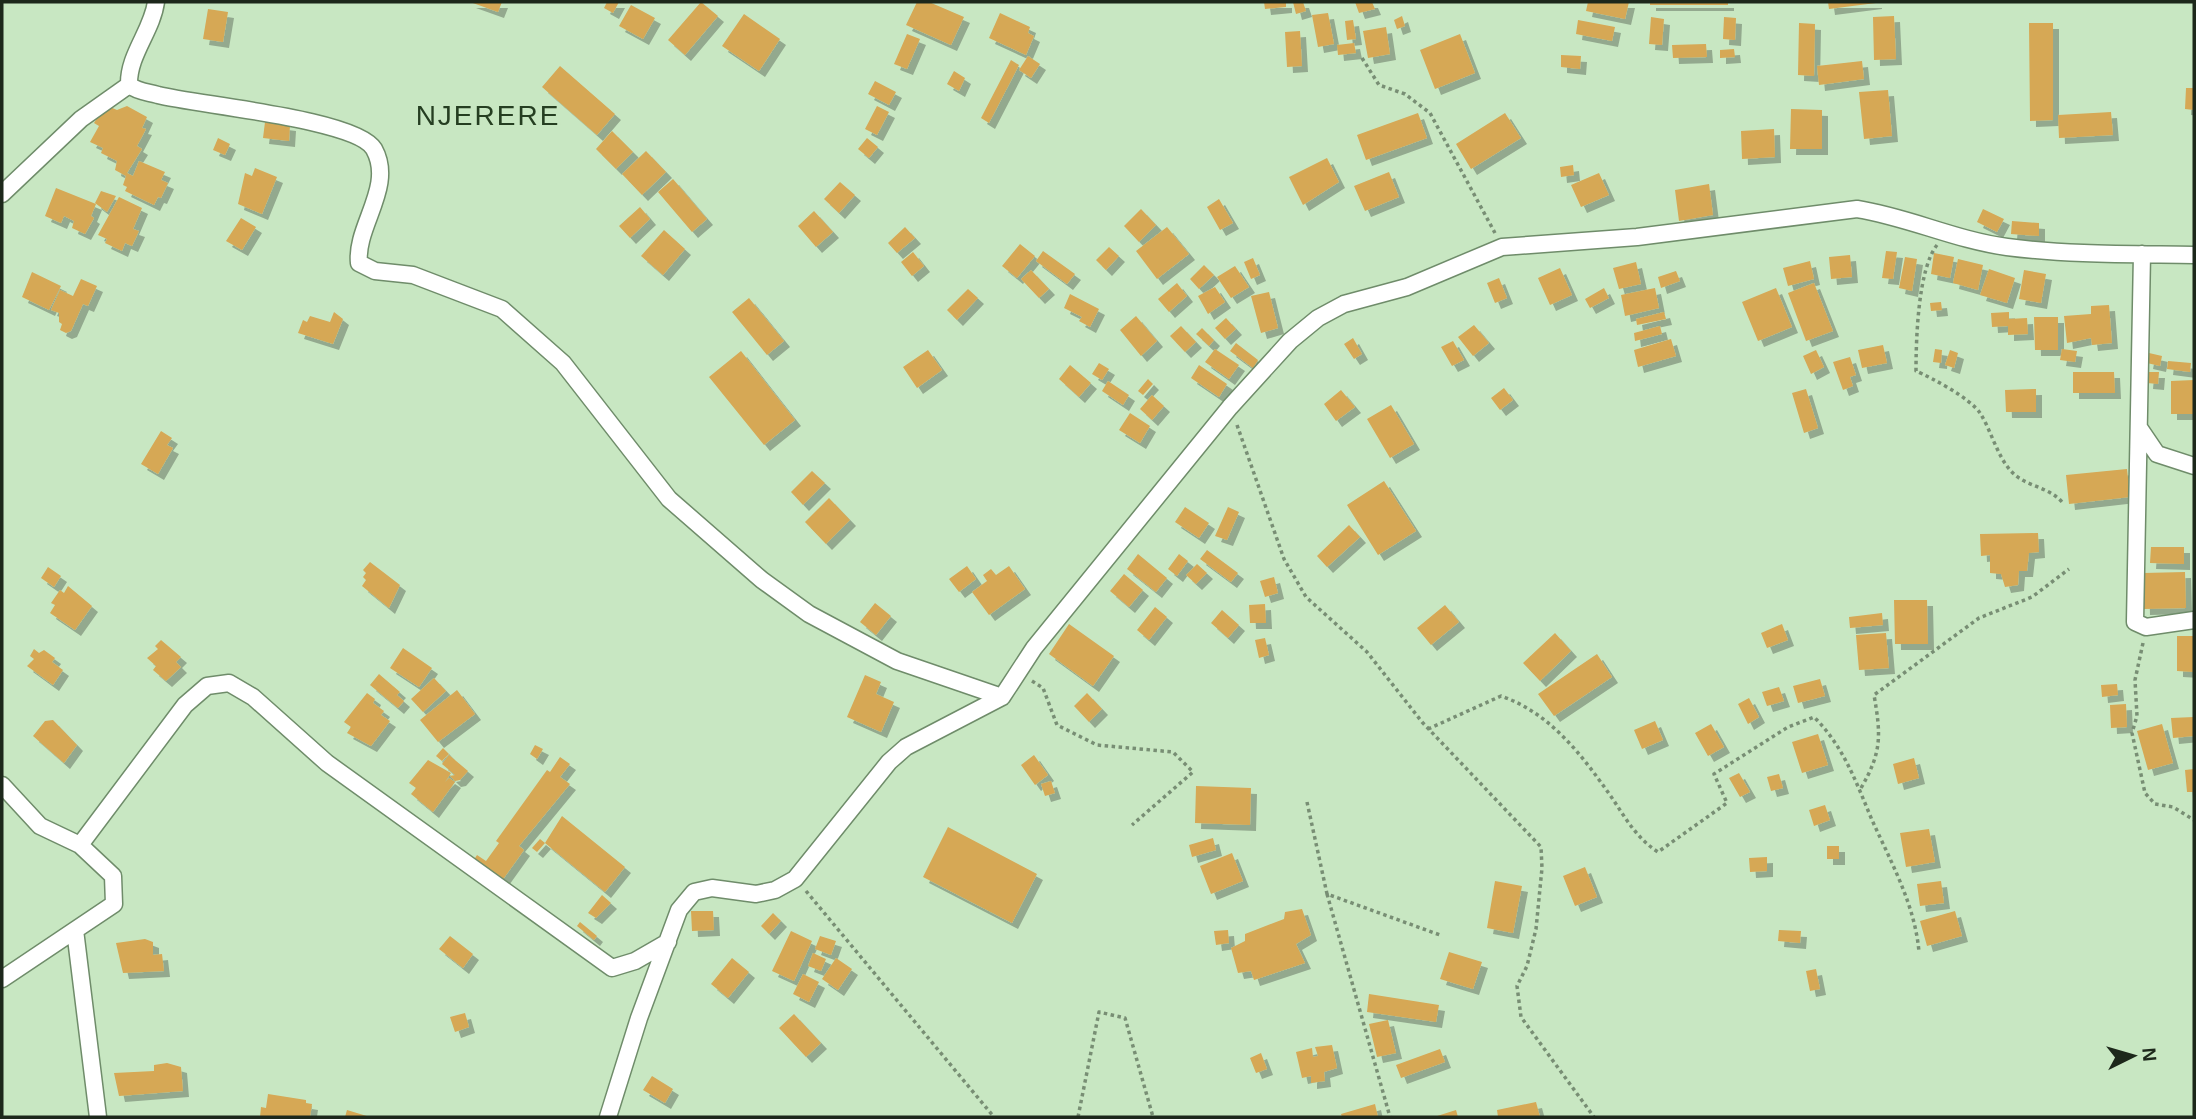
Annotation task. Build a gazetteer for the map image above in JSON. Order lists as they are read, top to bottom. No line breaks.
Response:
{"districts":["NJERERE"],"north":"right"}
